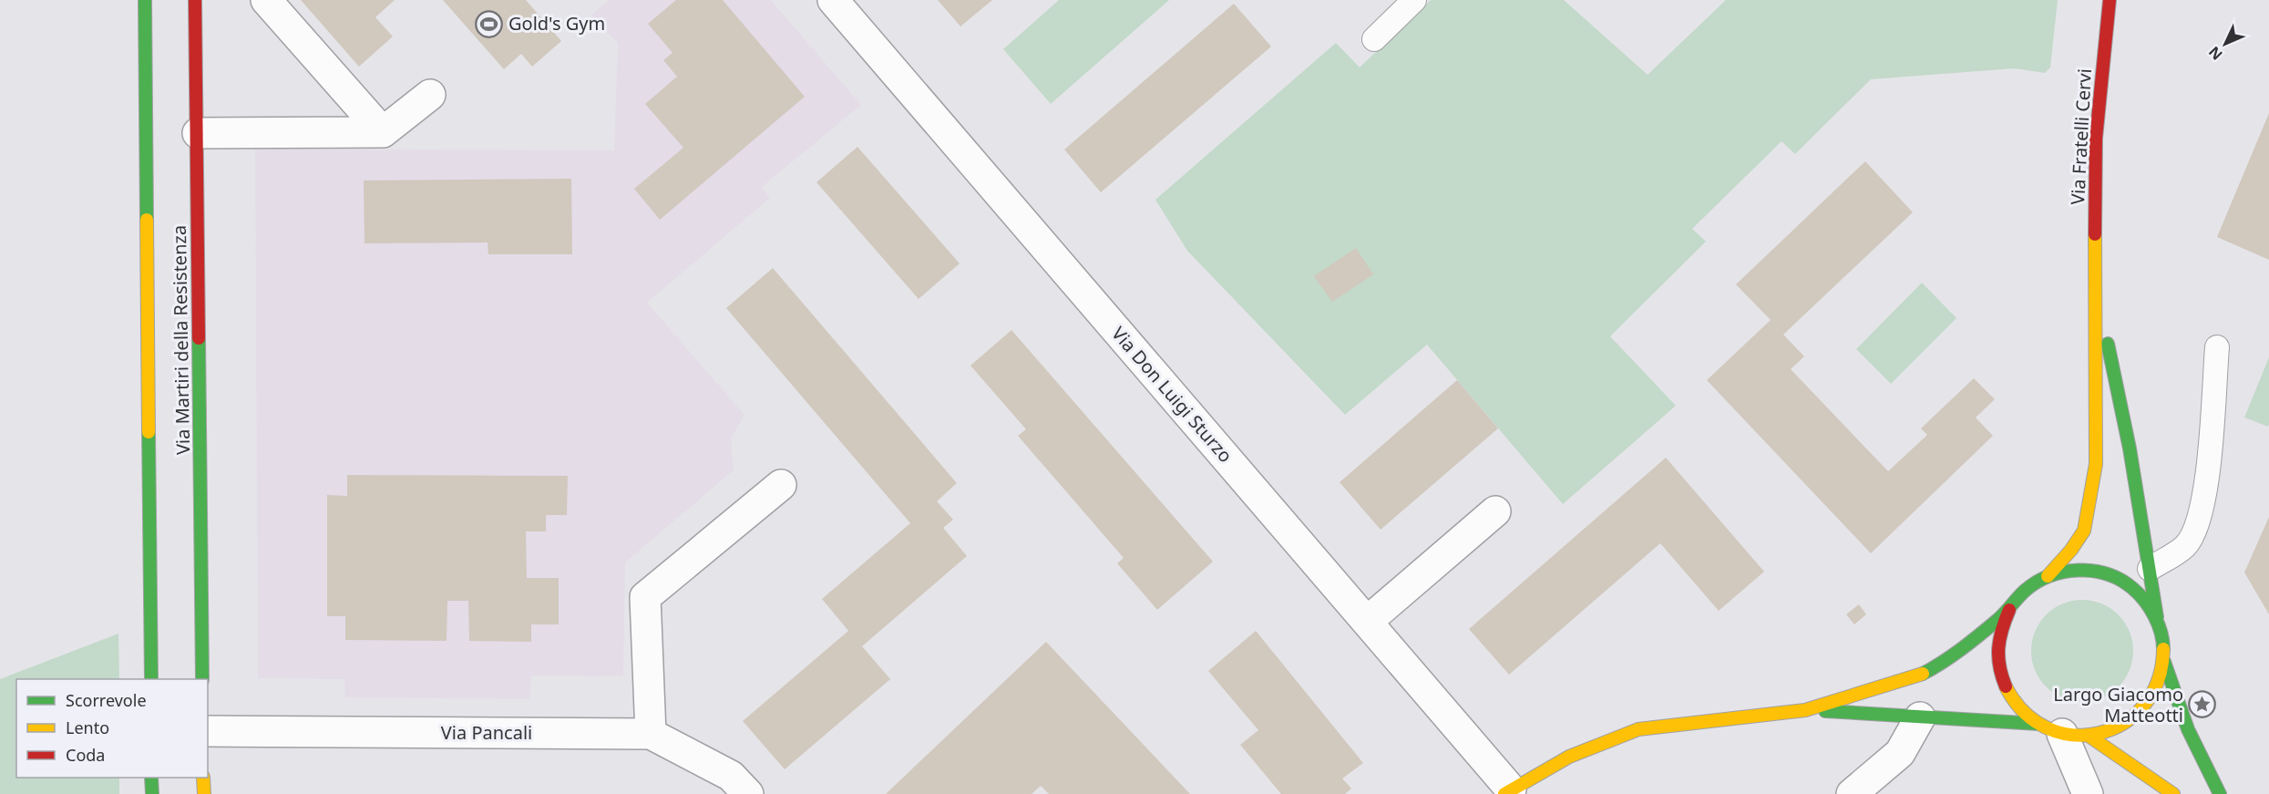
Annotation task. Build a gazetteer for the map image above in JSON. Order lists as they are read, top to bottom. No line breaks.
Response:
{"streets":{"street":["Via Fratelli Cervi","Via Martiri della Resistenza","Via Don Luigi Sturzo","Via Pancali"]},"places":{"sports":["Gold's Gym"],"place":["Largo Giacomo Matteotti"]},"legend":["Scorrevole","Lento","Coda"],"north":"bottom left"}
